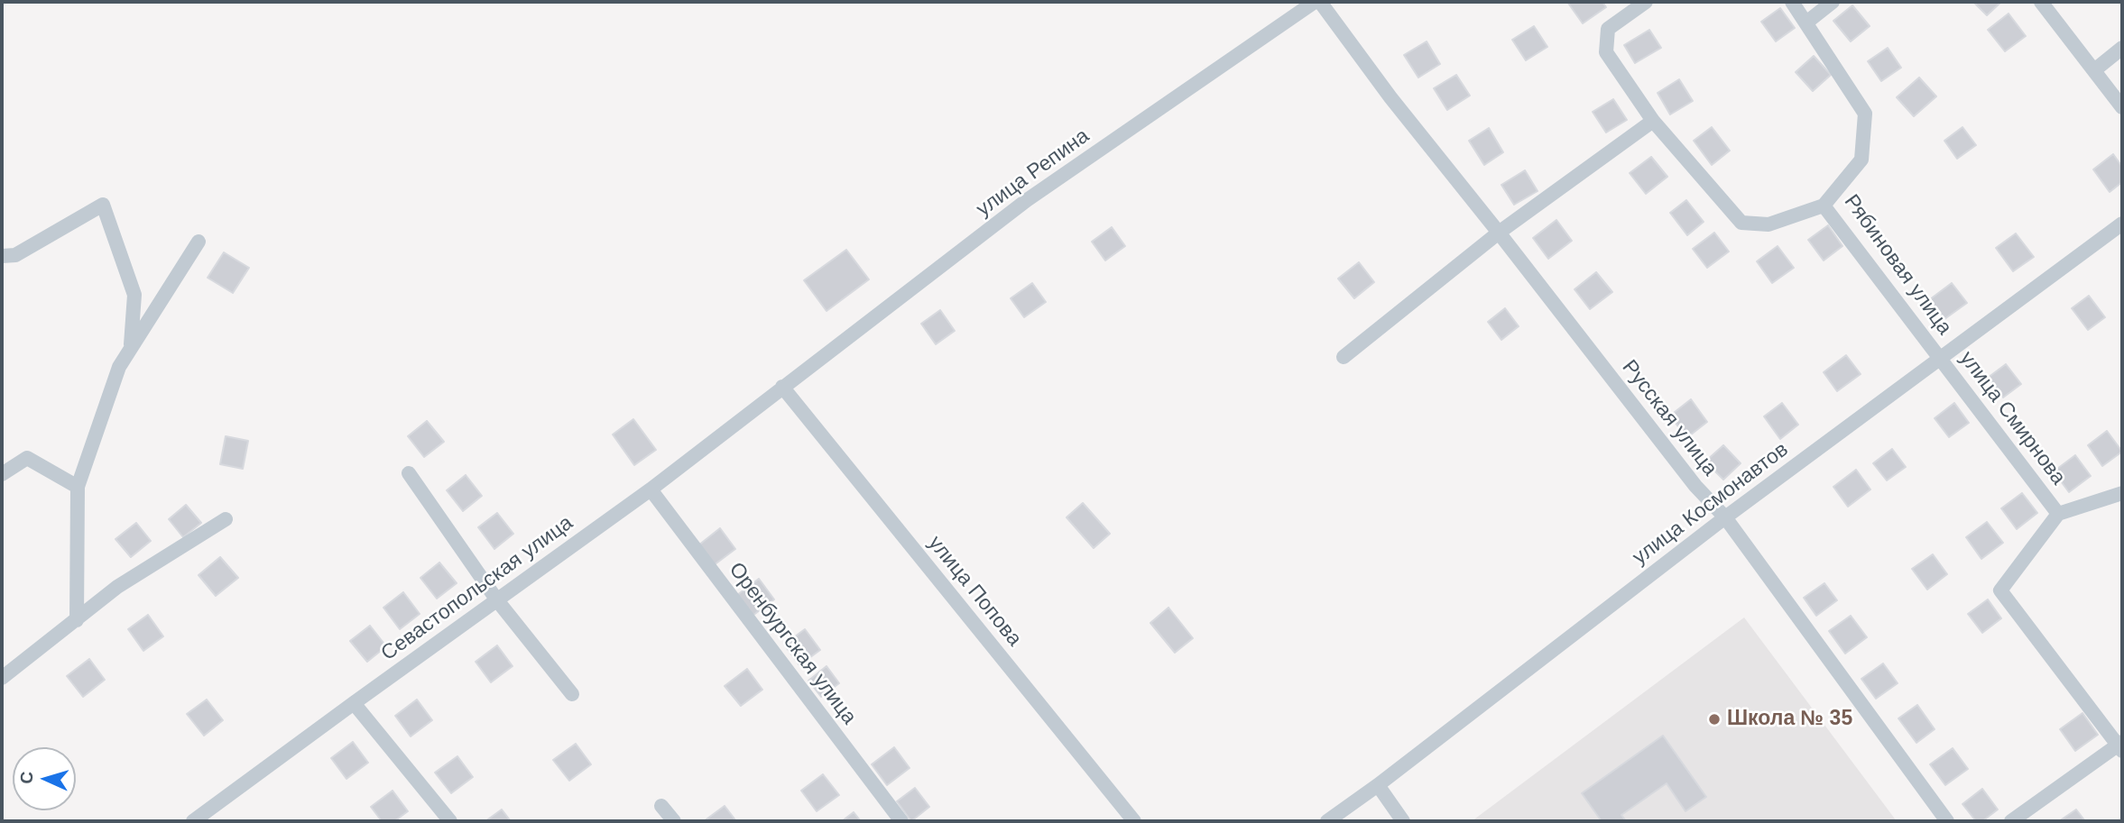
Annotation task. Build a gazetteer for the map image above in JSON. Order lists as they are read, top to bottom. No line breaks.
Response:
{"streets":{"street":["улица Репина","Рябиновая улица","Русская улица","улица Смирнова","улица Космонавтов","Севастопольская улица","улица Попова","Оренбургская улица"]},"crossings":[["улица Репина","Севастопольская улица"],["улица Репина","улица Попова"],["Рябиновая улица","улица Смирнова"],["Рябиновая улица","улица Космонавтов"],["Русская улица","улица Космонавтов"],["улица Смирнова","улица Космонавтов"],["Севастопольская улица","улица Попова"],["Севастопольская улица","Оренбургская улица"]],"places":["Школа № 35"],"north":"left"}
